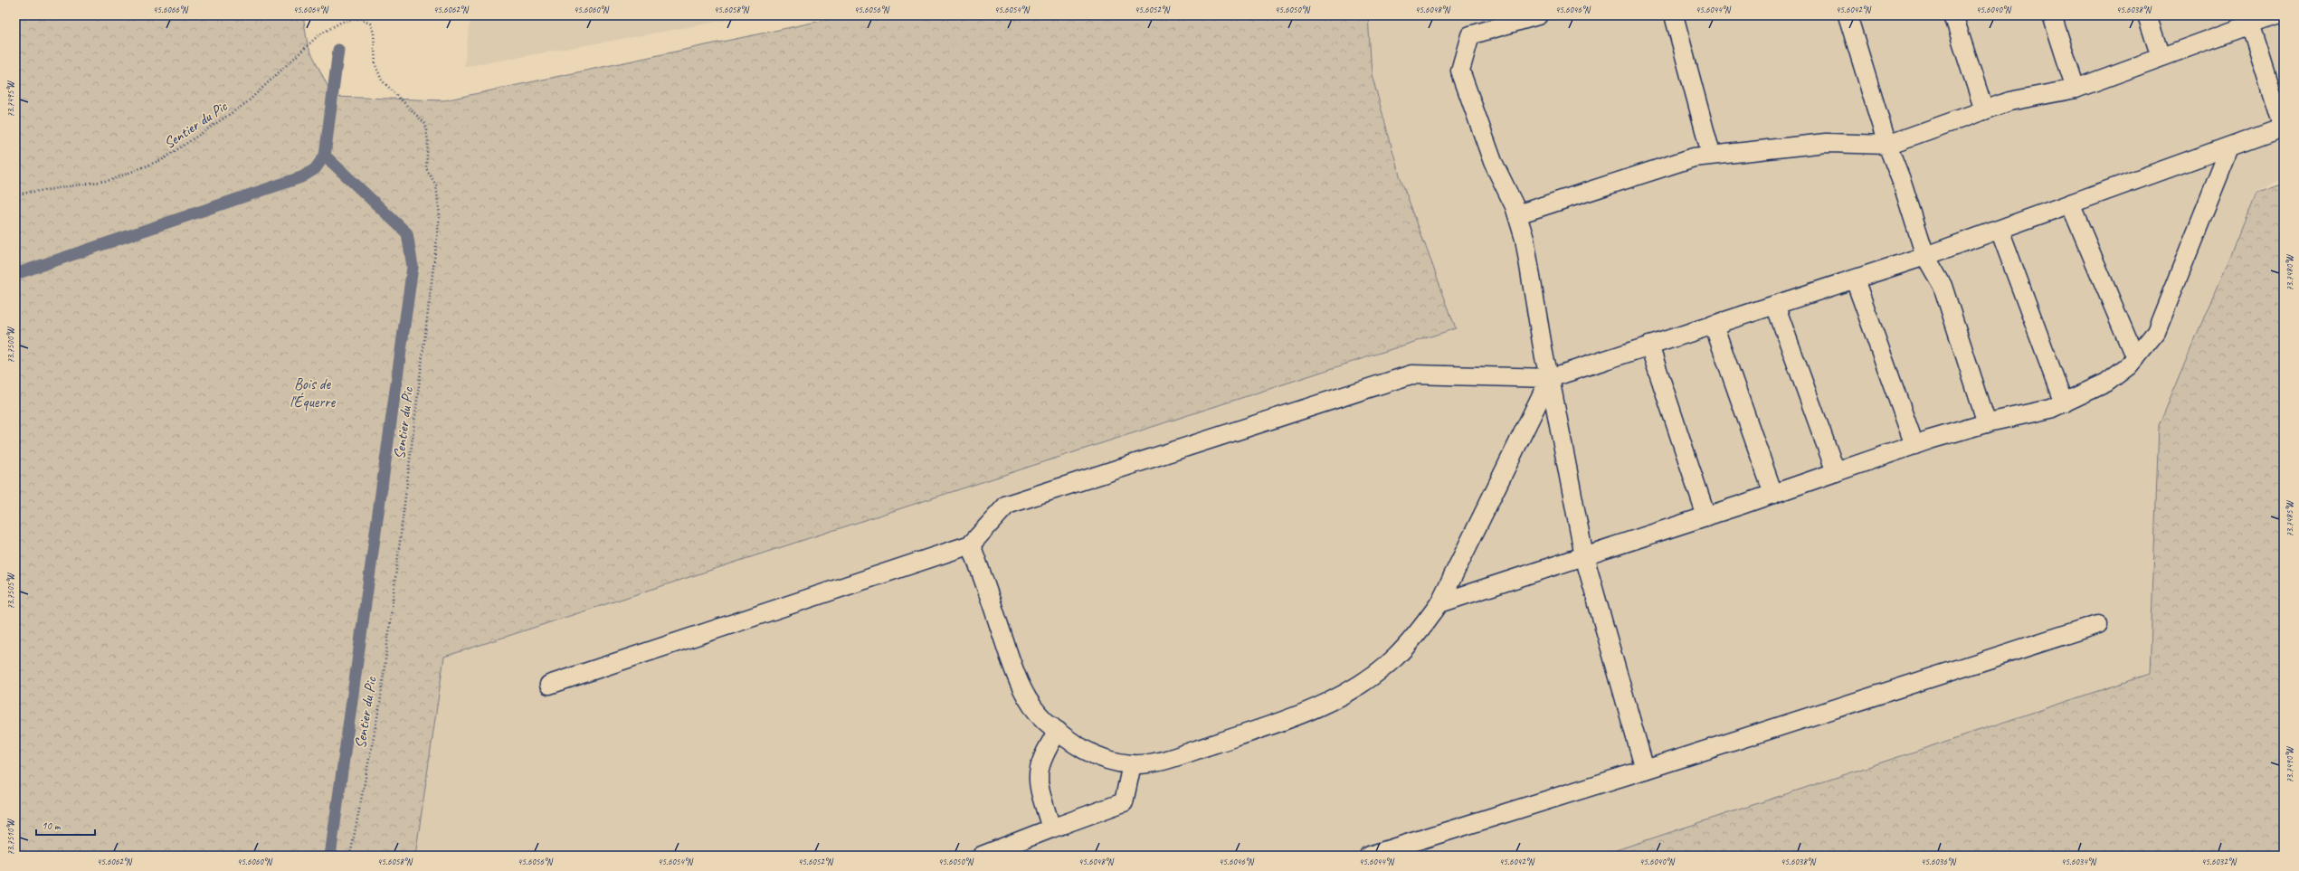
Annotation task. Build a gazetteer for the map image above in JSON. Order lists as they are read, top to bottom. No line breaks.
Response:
{"streets":{"path":["Sentier du Pic"]},"parks":["Bois de l'Équerre"],"scale_bar":"10 m","coordinates":["45.6066°N","45.6064°N","45.6062°N","45.6060°N","45.6058°N","45.6056°N","45.6054°N","45.6052°N","45.6050°N","45.6048°N","45.6046°N","45.6044°N","45.6042°N","45.6040°N","45.6038°N","73.7495°W","73.7480°W","73.7500°W","73.7485°W","73.7505°W","73.7490°W","73.7510°W","45.6036°N","45.6034°N","45.6032°N"]}
